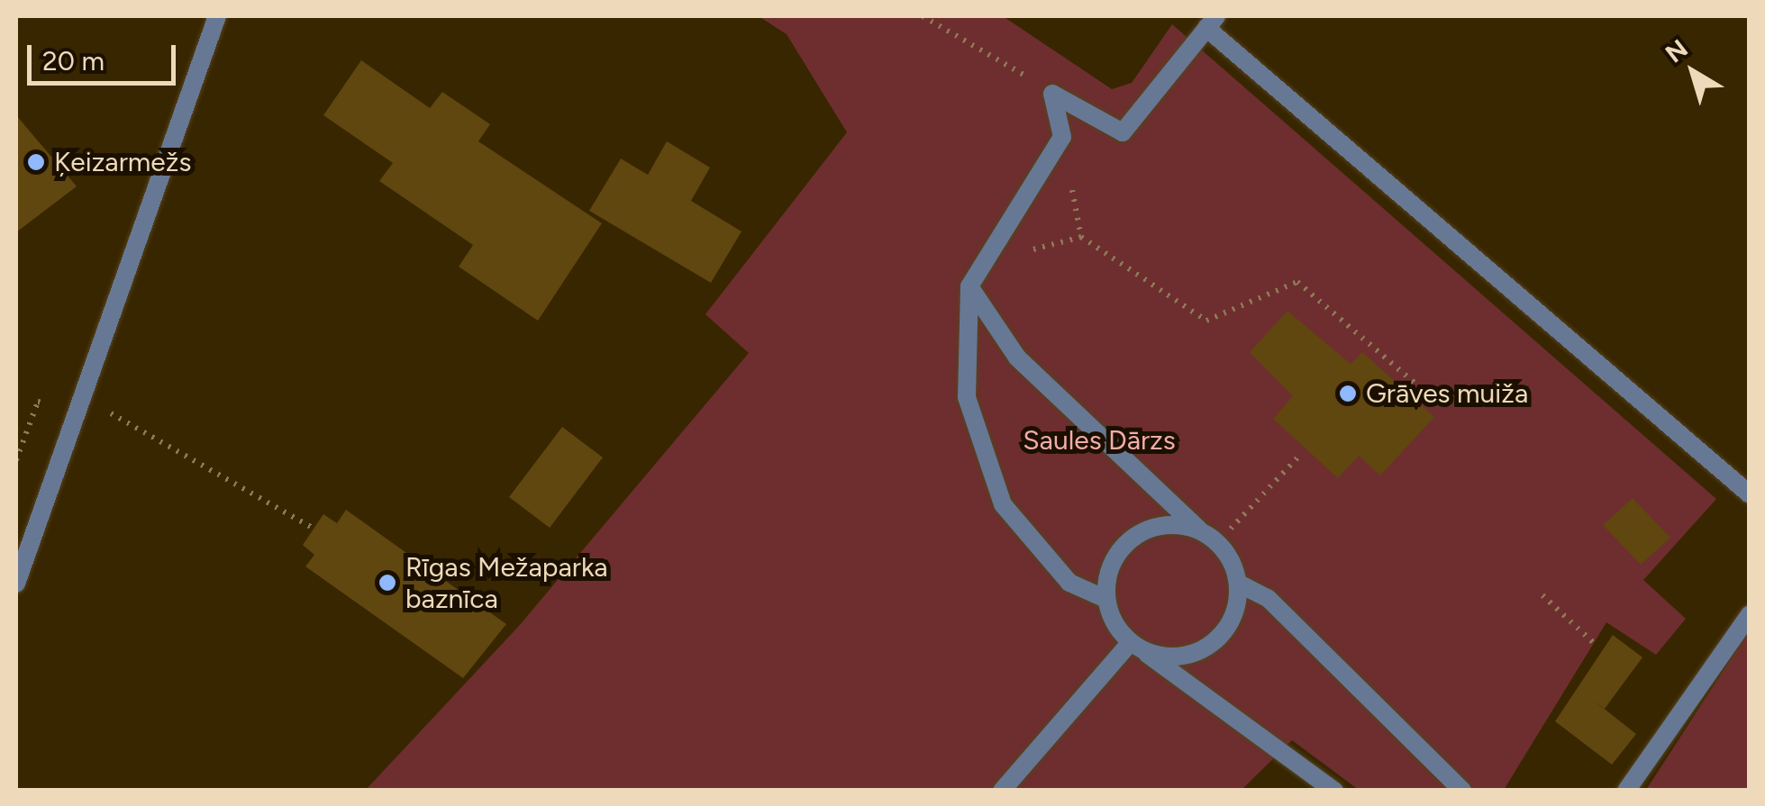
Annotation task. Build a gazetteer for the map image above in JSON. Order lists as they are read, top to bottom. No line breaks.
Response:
{"parks":["Saules Dārzs"],"places":["Ķeizarmežs","Grāves muiža","Rīgas Mežaparka baznīca"],"scale_bar":"20 m","north":"top left"}
